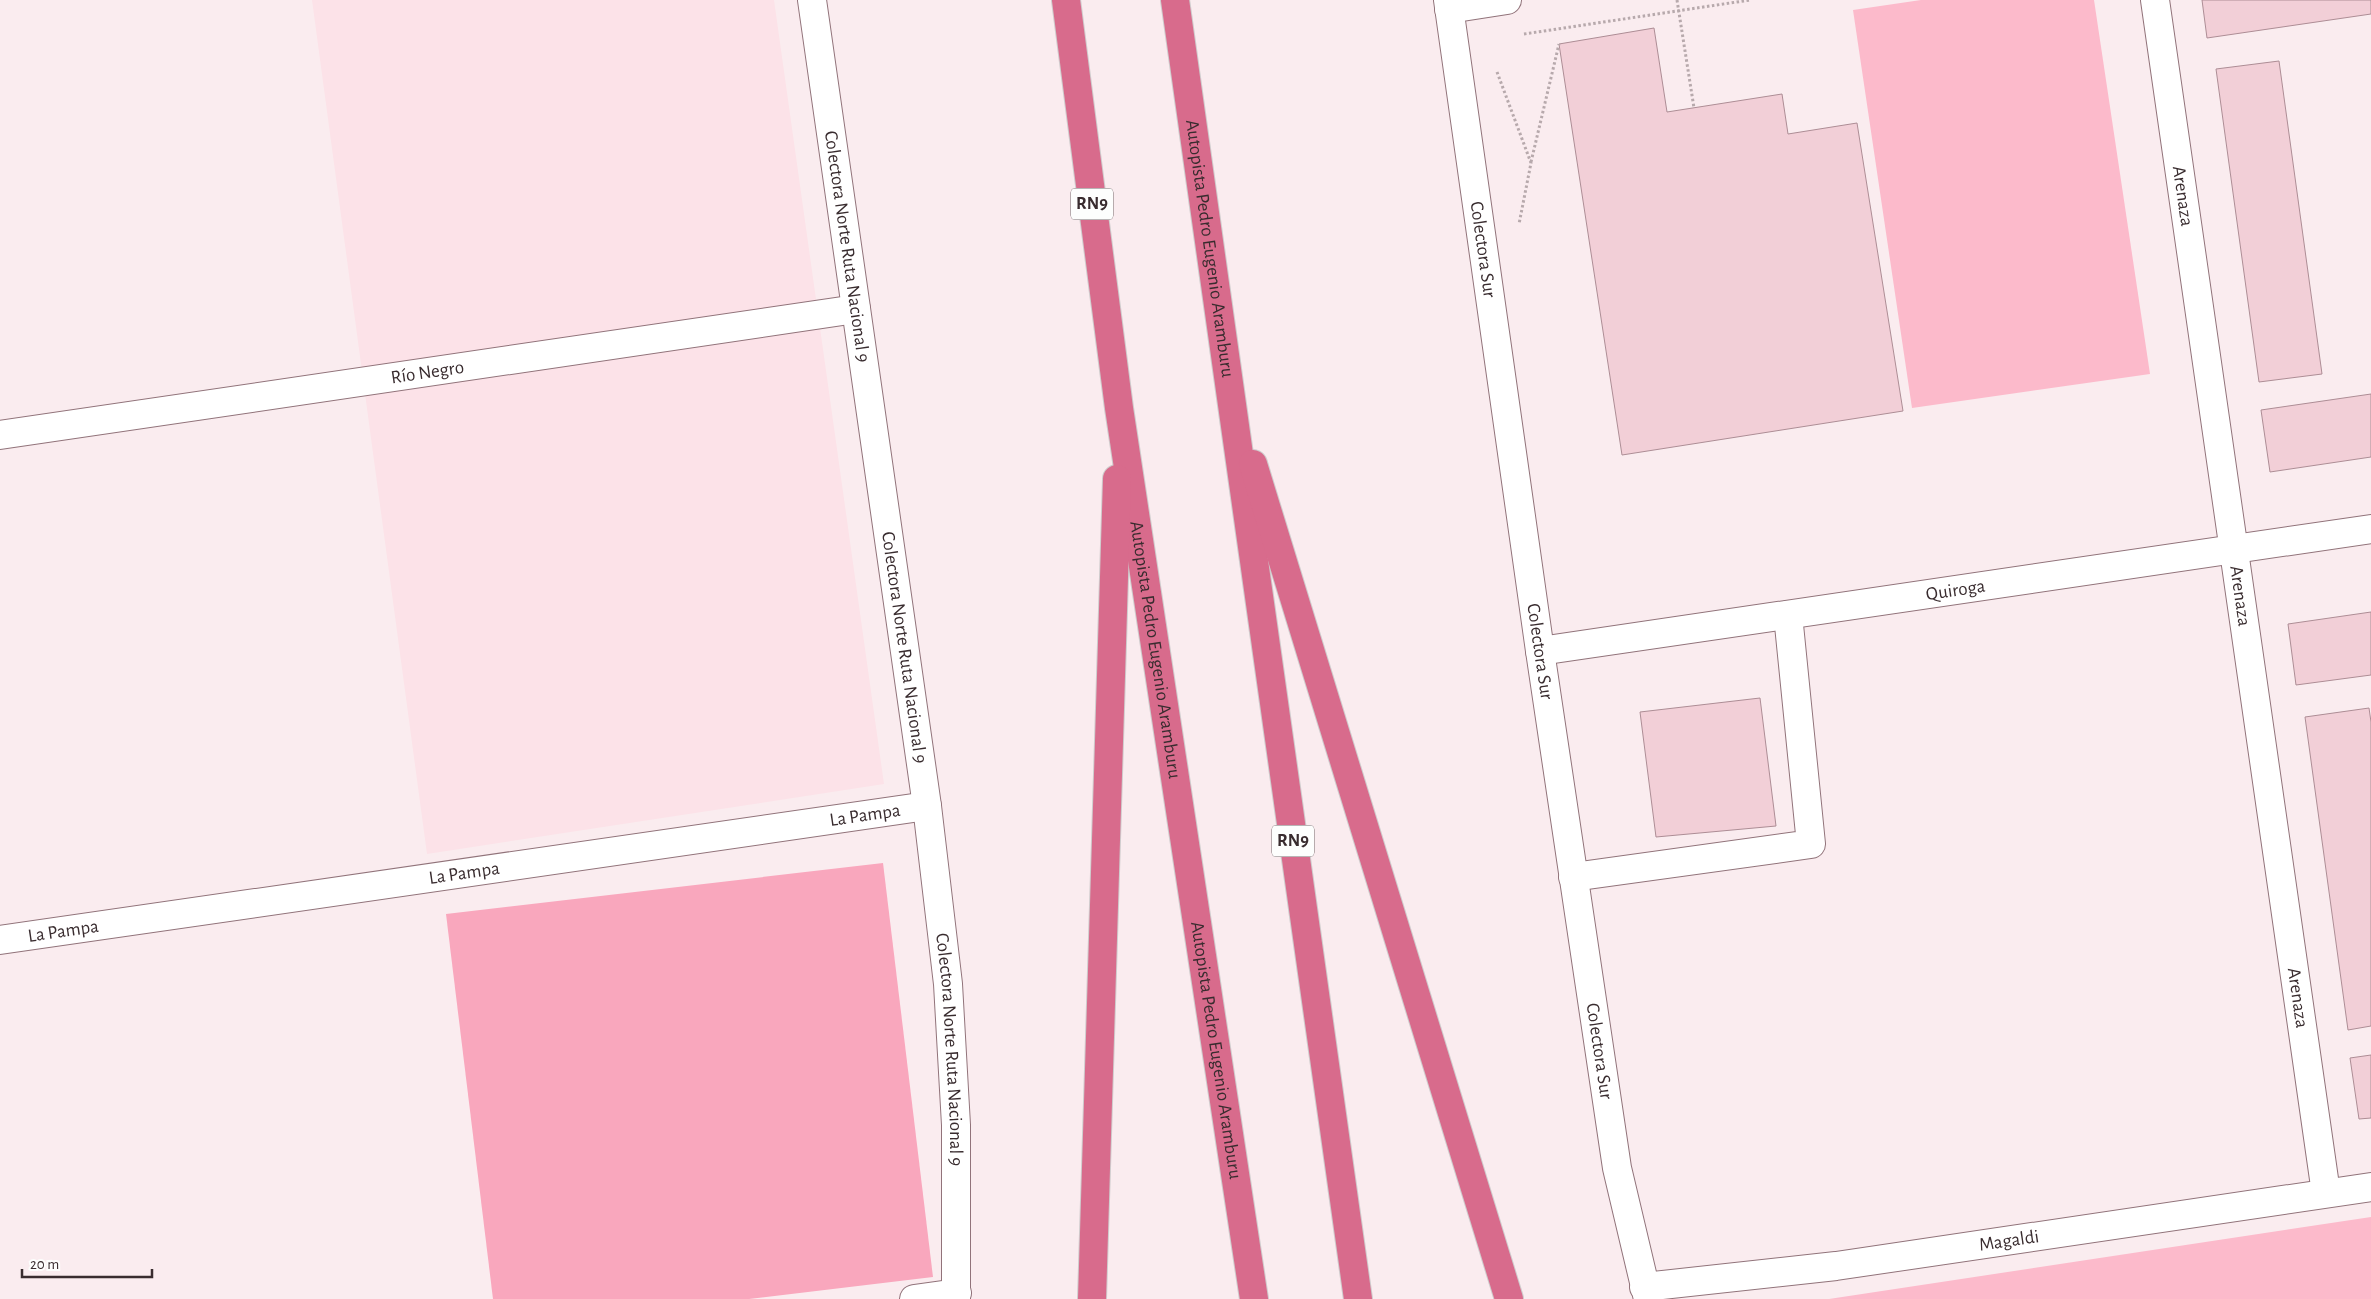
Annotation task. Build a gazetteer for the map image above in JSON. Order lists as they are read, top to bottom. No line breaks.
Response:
{"streets":{"highway":["RN9","Autopista Pedro Eugenio Aramburu"],"street":["Arenaza","Colectora Norte Ruta Nacional 9","Colectora Sur","Río Negro","Quiroga","La Pampa","Magaldi"]},"crossings":[["Arenaza","Quiroga"],["Arenaza","Magaldi"],["Colectora Norte Ruta Nacional 9","Río Negro"],["Colectora Norte Ruta Nacional 9","La Pampa"],["Colectora Sur","Quiroga"],["Colectora Sur","Magaldi"]],"scale_bar":"20 m"}
